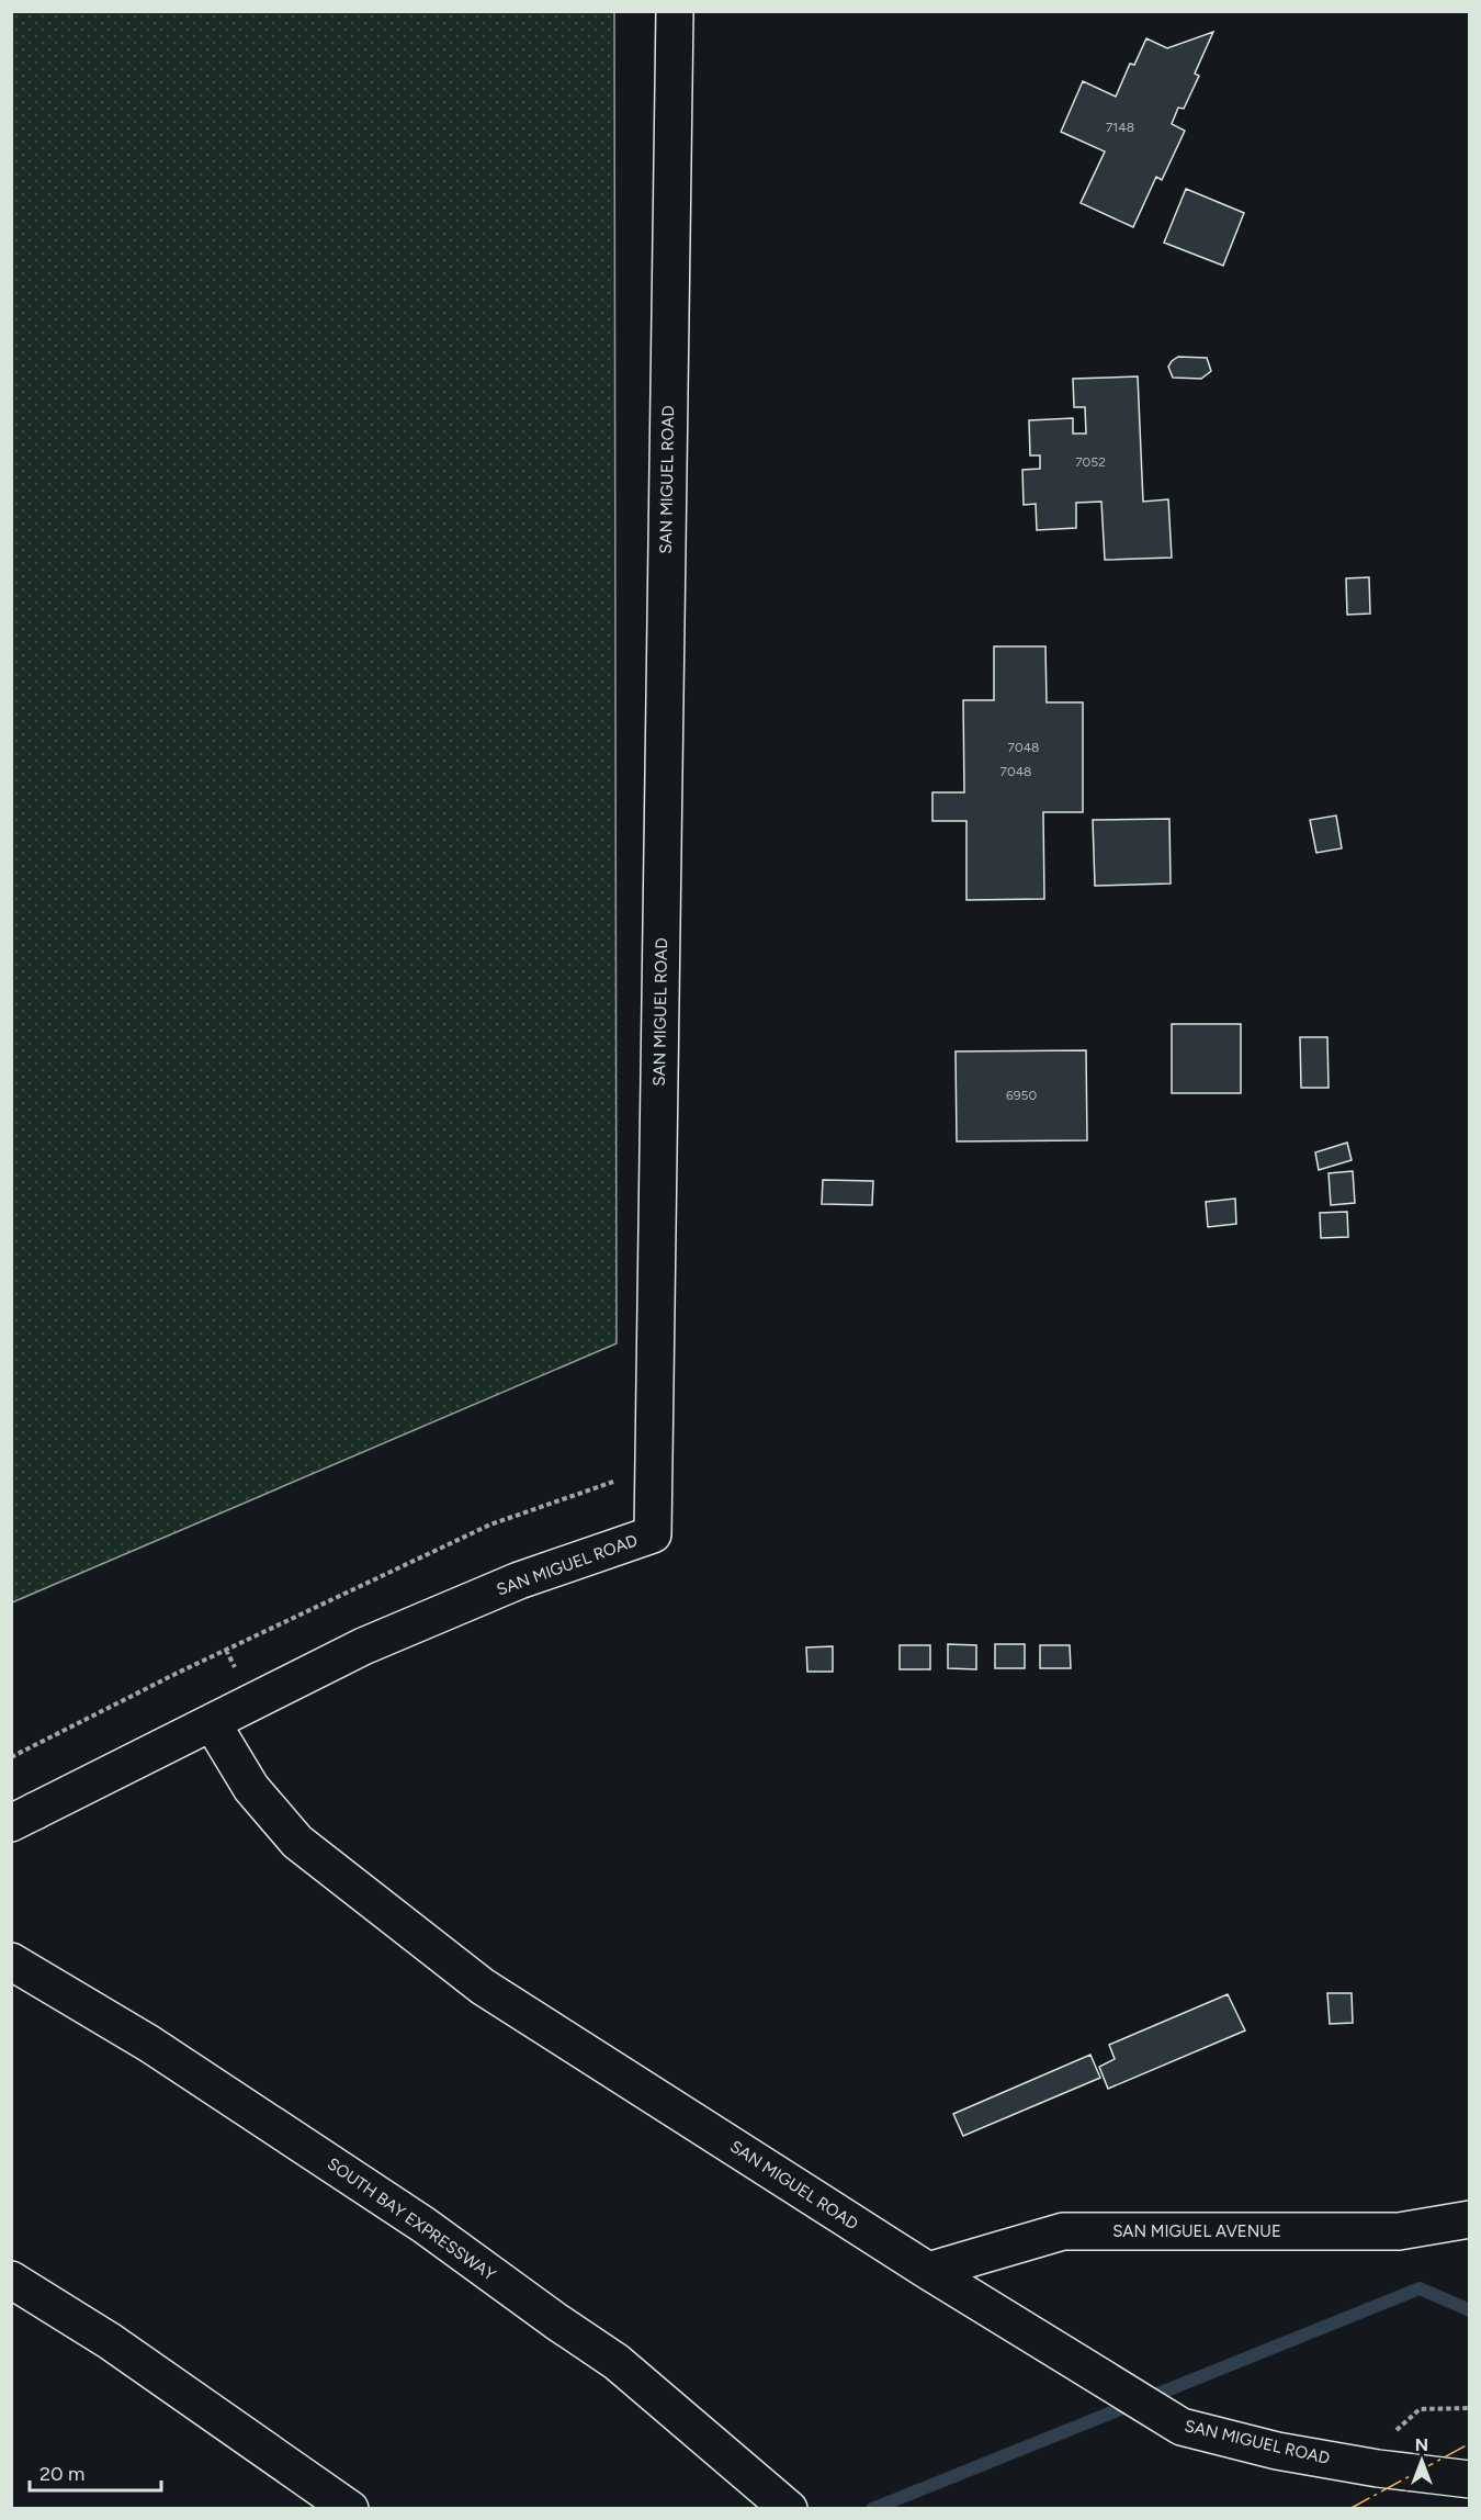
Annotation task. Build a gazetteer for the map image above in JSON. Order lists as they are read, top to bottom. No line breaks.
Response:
{"streets":{"main road":["SAN MIGUEL ROAD","SOUTH BAY EXPRESSWAY","SAN MIGUEL AVENUE"]},"crossings":[["SAN MIGUEL ROAD","SAN MIGUEL AVENUE"]],"house_numbers":["7148","7052","7048","7048","6950"],"scale_bar":"20 m","north":"top"}
